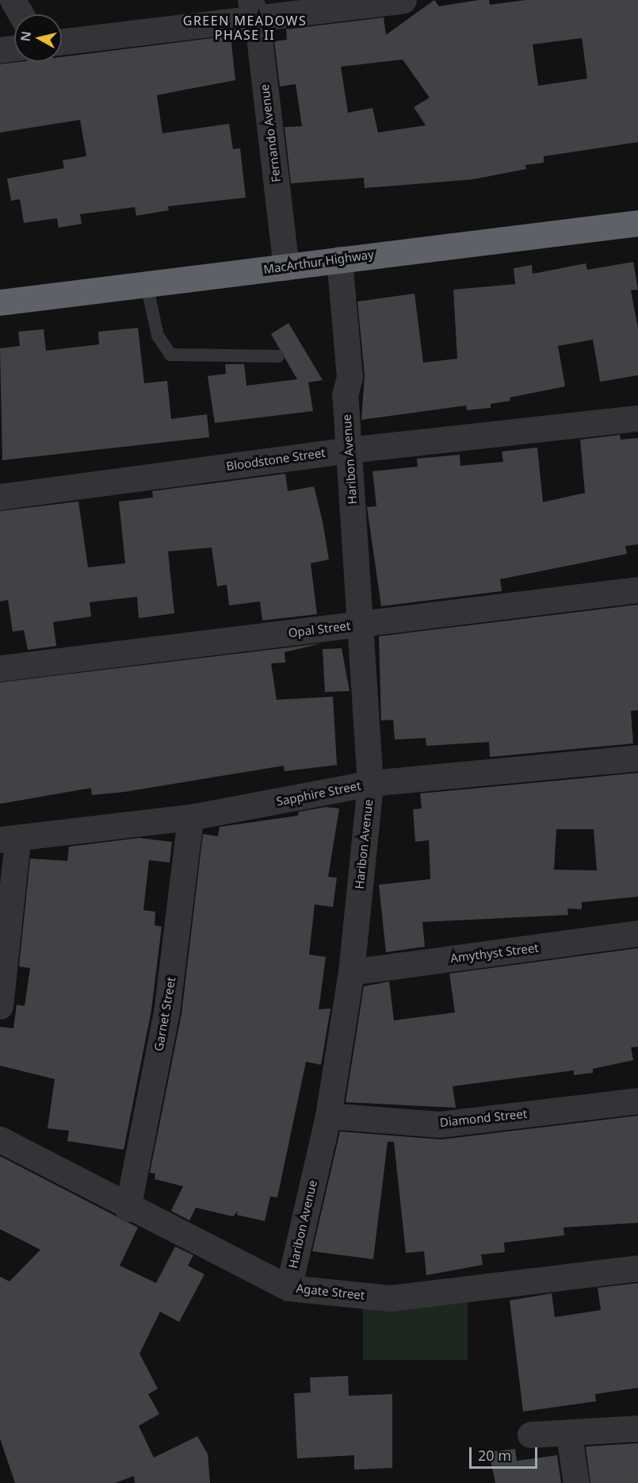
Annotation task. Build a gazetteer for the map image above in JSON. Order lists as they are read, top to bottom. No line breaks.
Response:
{"streets":{"highway":["MacArthur Highway"],"street":["Fernando Avenue","Bloodstone Street","Haribon Avenue","Opal Street","Sapphire Street","Amythyst Street","Garnet Street","Diamond Street","Agate Street"]},"crossings":[["Fernando Avenue","MacArthur Highway"],["MacArthur Highway","Haribon Avenue"],["Bloodstone Street","Haribon Avenue"],["Haribon Avenue","Opal Street"],["Haribon Avenue","Sapphire Street"],["Haribon Avenue","Amythyst Street"],["Haribon Avenue","Diamond Street"],["Haribon Avenue","Agate Street"],["Sapphire Street","Garnet Street"],["Garnet Street","Agate Street"]],"districts":["GREEN MEADOWS PHASE II"],"scale_bar":"20 m","north":"left"}
